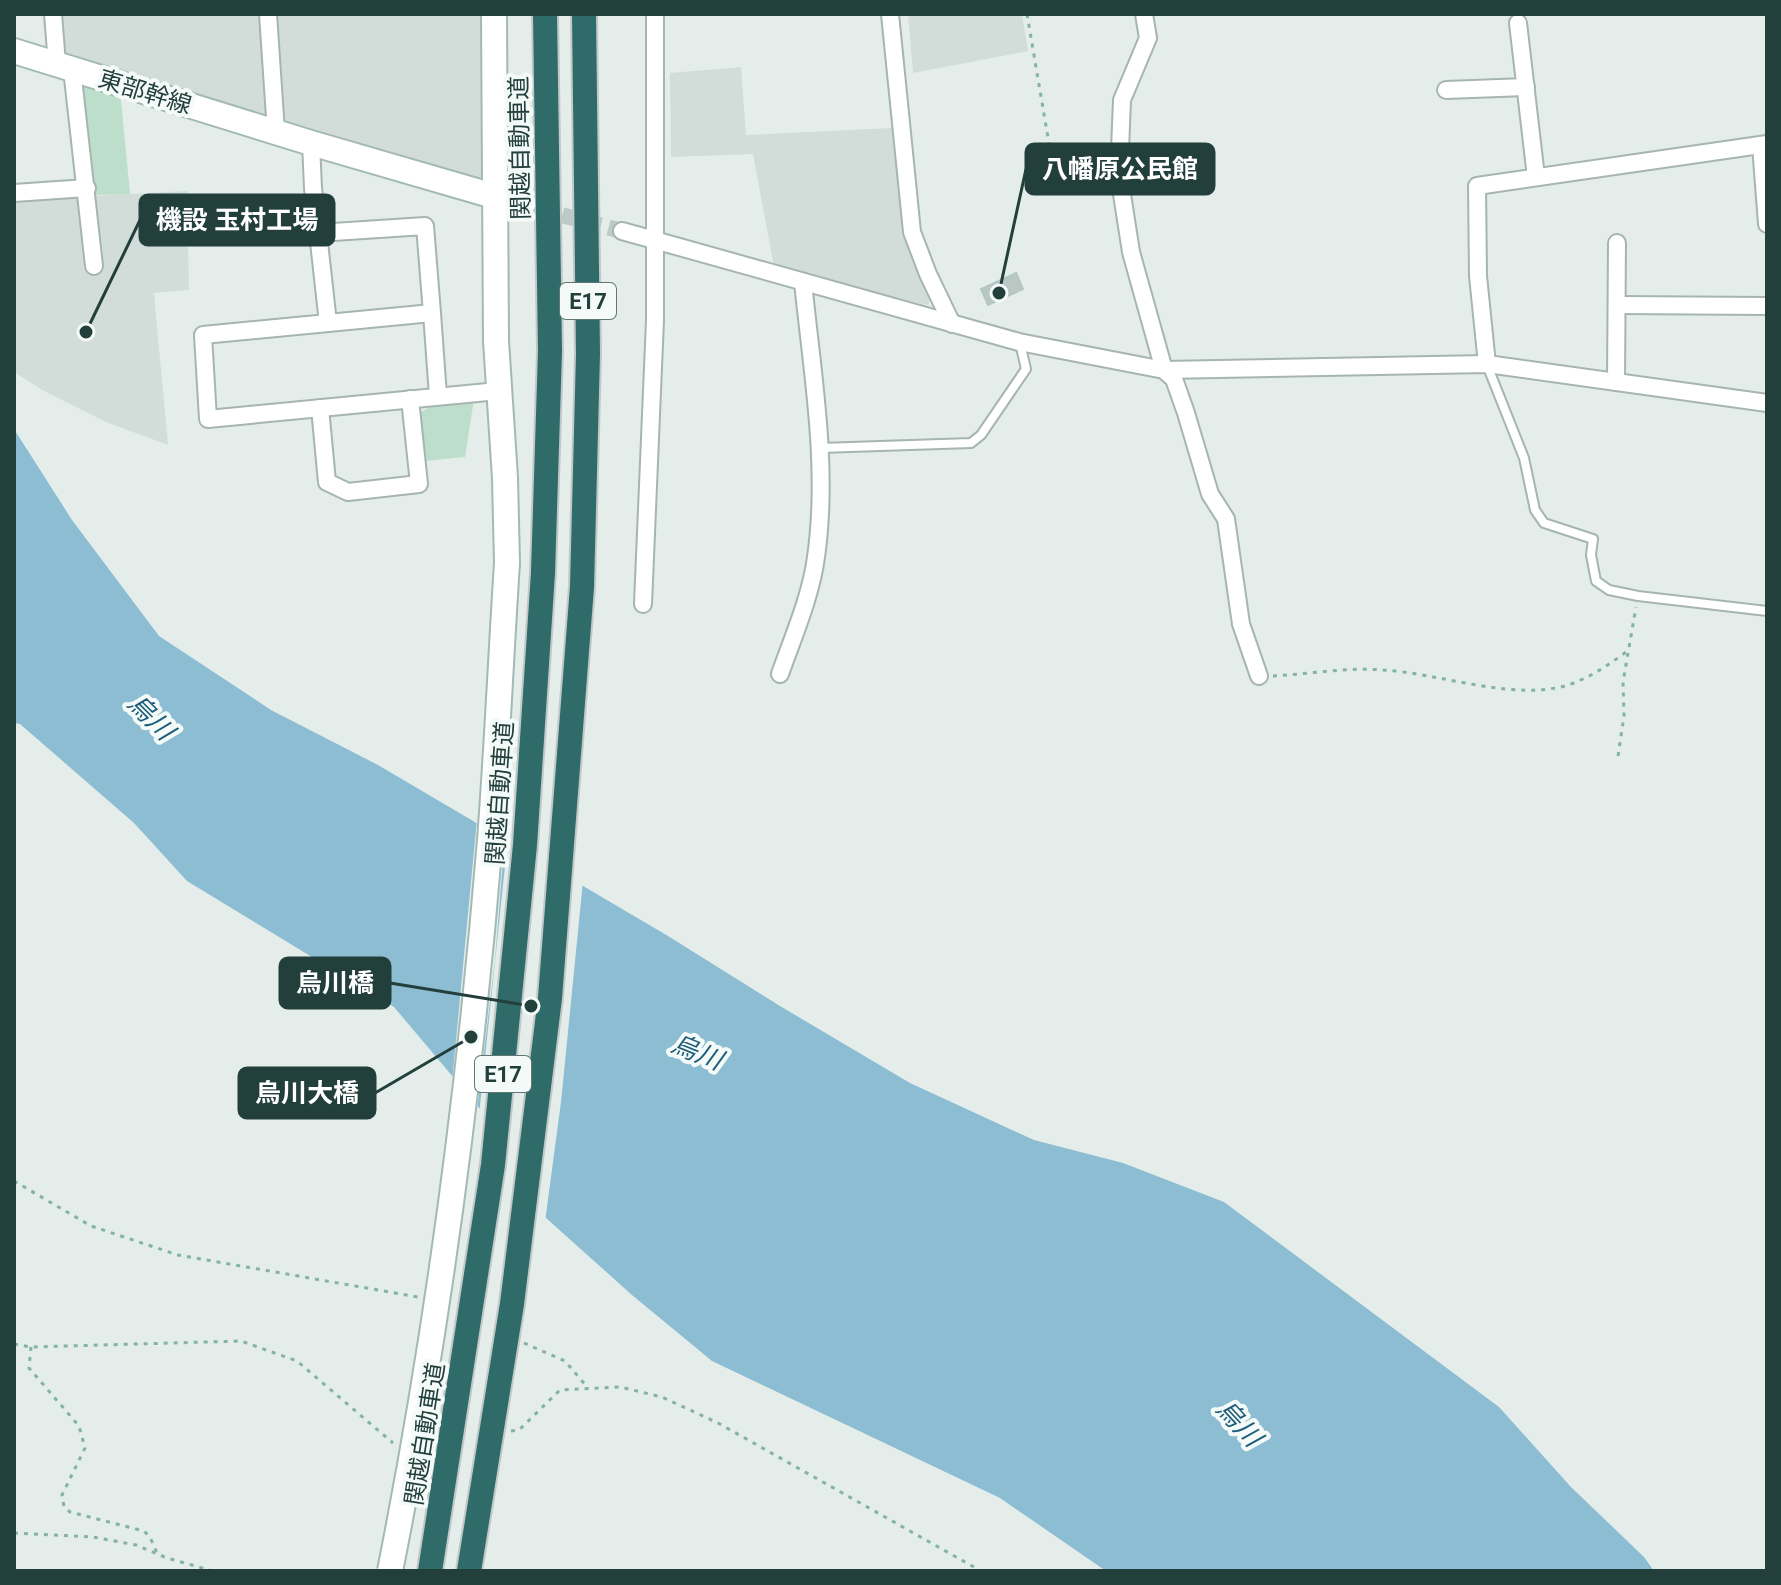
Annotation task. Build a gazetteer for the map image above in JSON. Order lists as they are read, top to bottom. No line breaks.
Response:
{"streets":{"highway":["関越自動車道","E17"],"street":["東部幹線"]},"water":["烏川"],"places":["八幡原公民館","機設 玉村工場","烏川橋","烏川大橋"]}
